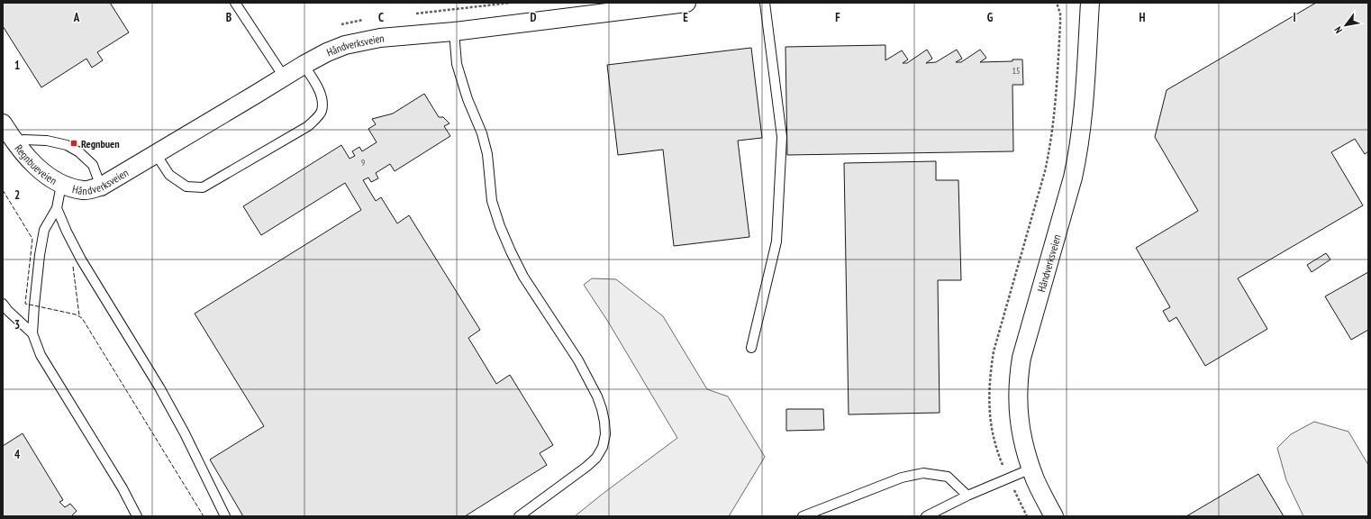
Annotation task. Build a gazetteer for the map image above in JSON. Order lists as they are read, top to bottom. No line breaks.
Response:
{"streets":{"street":["Håndverksveien","Regnbueveien"]},"crossings":[["Håndverksveien","Regnbueveien"]],"places":{"transit":["Regnbuen"]},"house_numbers":["15","9"],"north":"bottom left","grid":{"columns":["A","B","C","D","E","F","G","H","I"],"rows":["1","2","3","4"]}}
